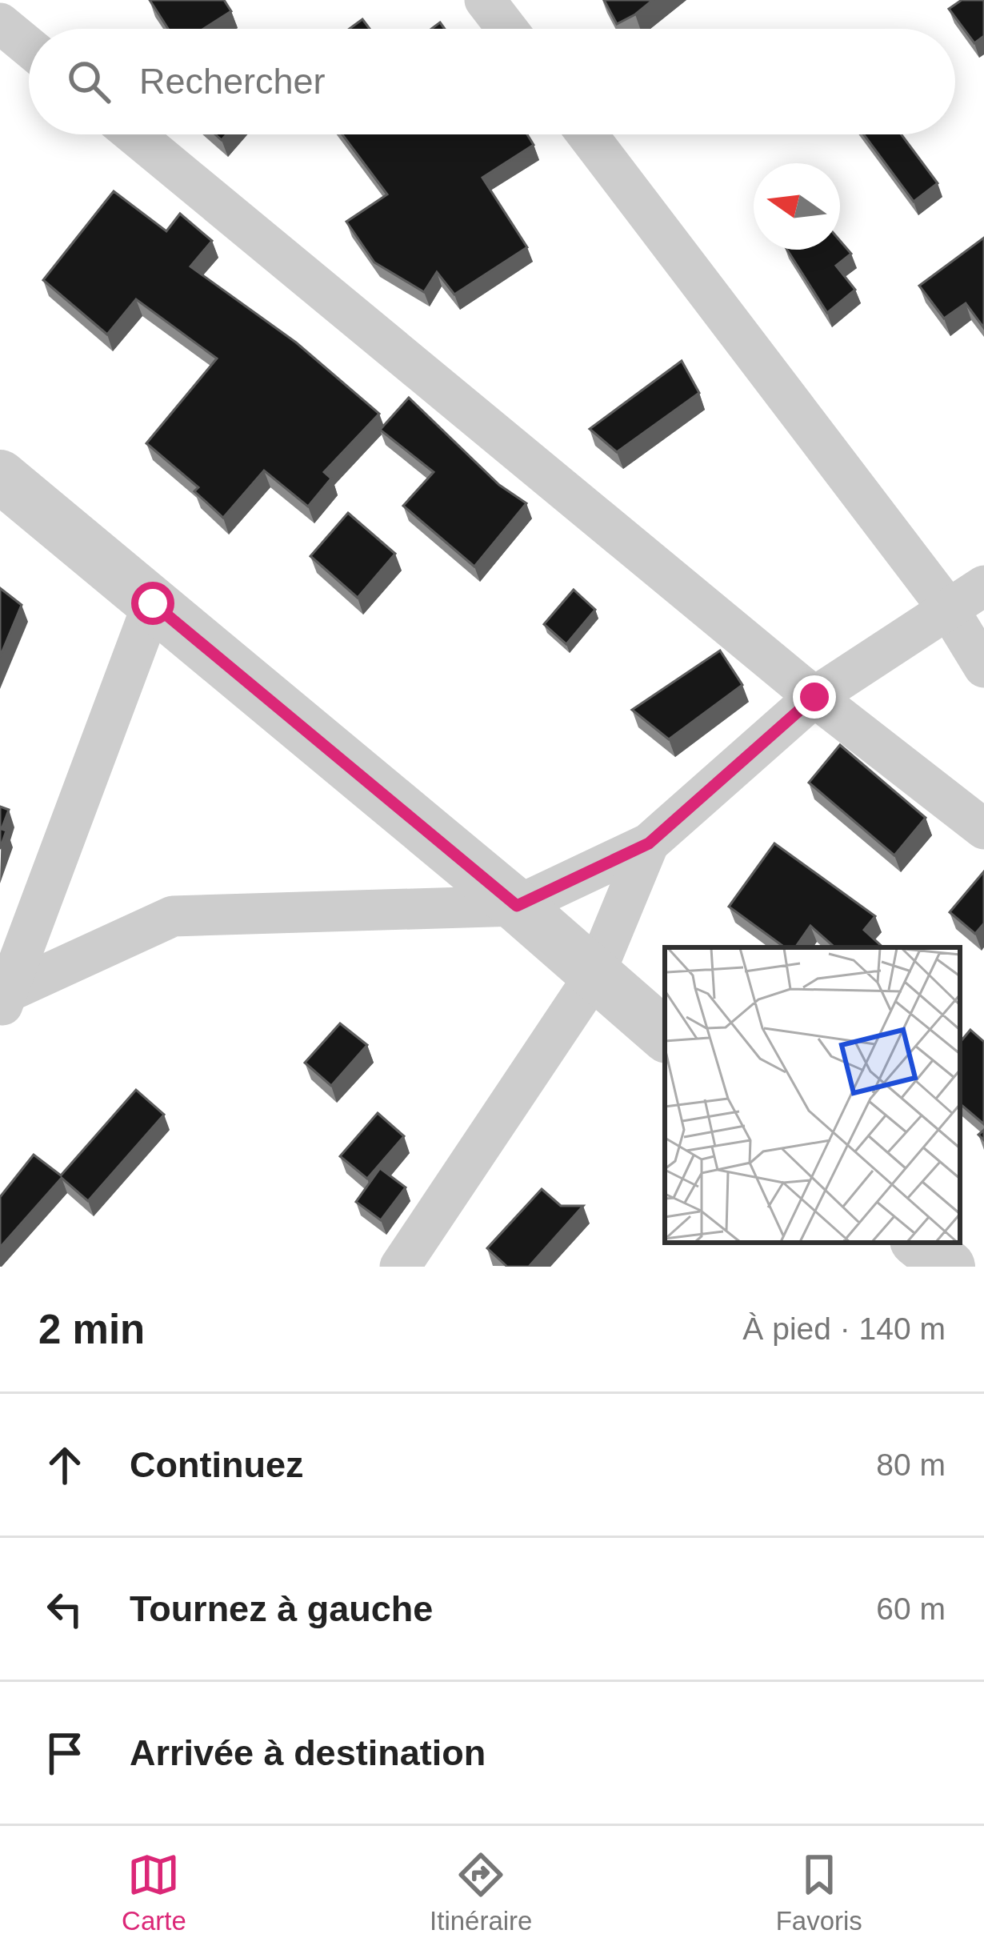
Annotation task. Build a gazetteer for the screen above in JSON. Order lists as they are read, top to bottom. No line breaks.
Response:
{"north":"left","page":{"search":"Rechercher","heading":["2 min","À pied · 140 m"],"list":[["Continuez","80 m"],["Tournez à gauche","60 m"],"Arrivée à destination"],"nav":["Carte","Itinéraire","Favoris"]}}
